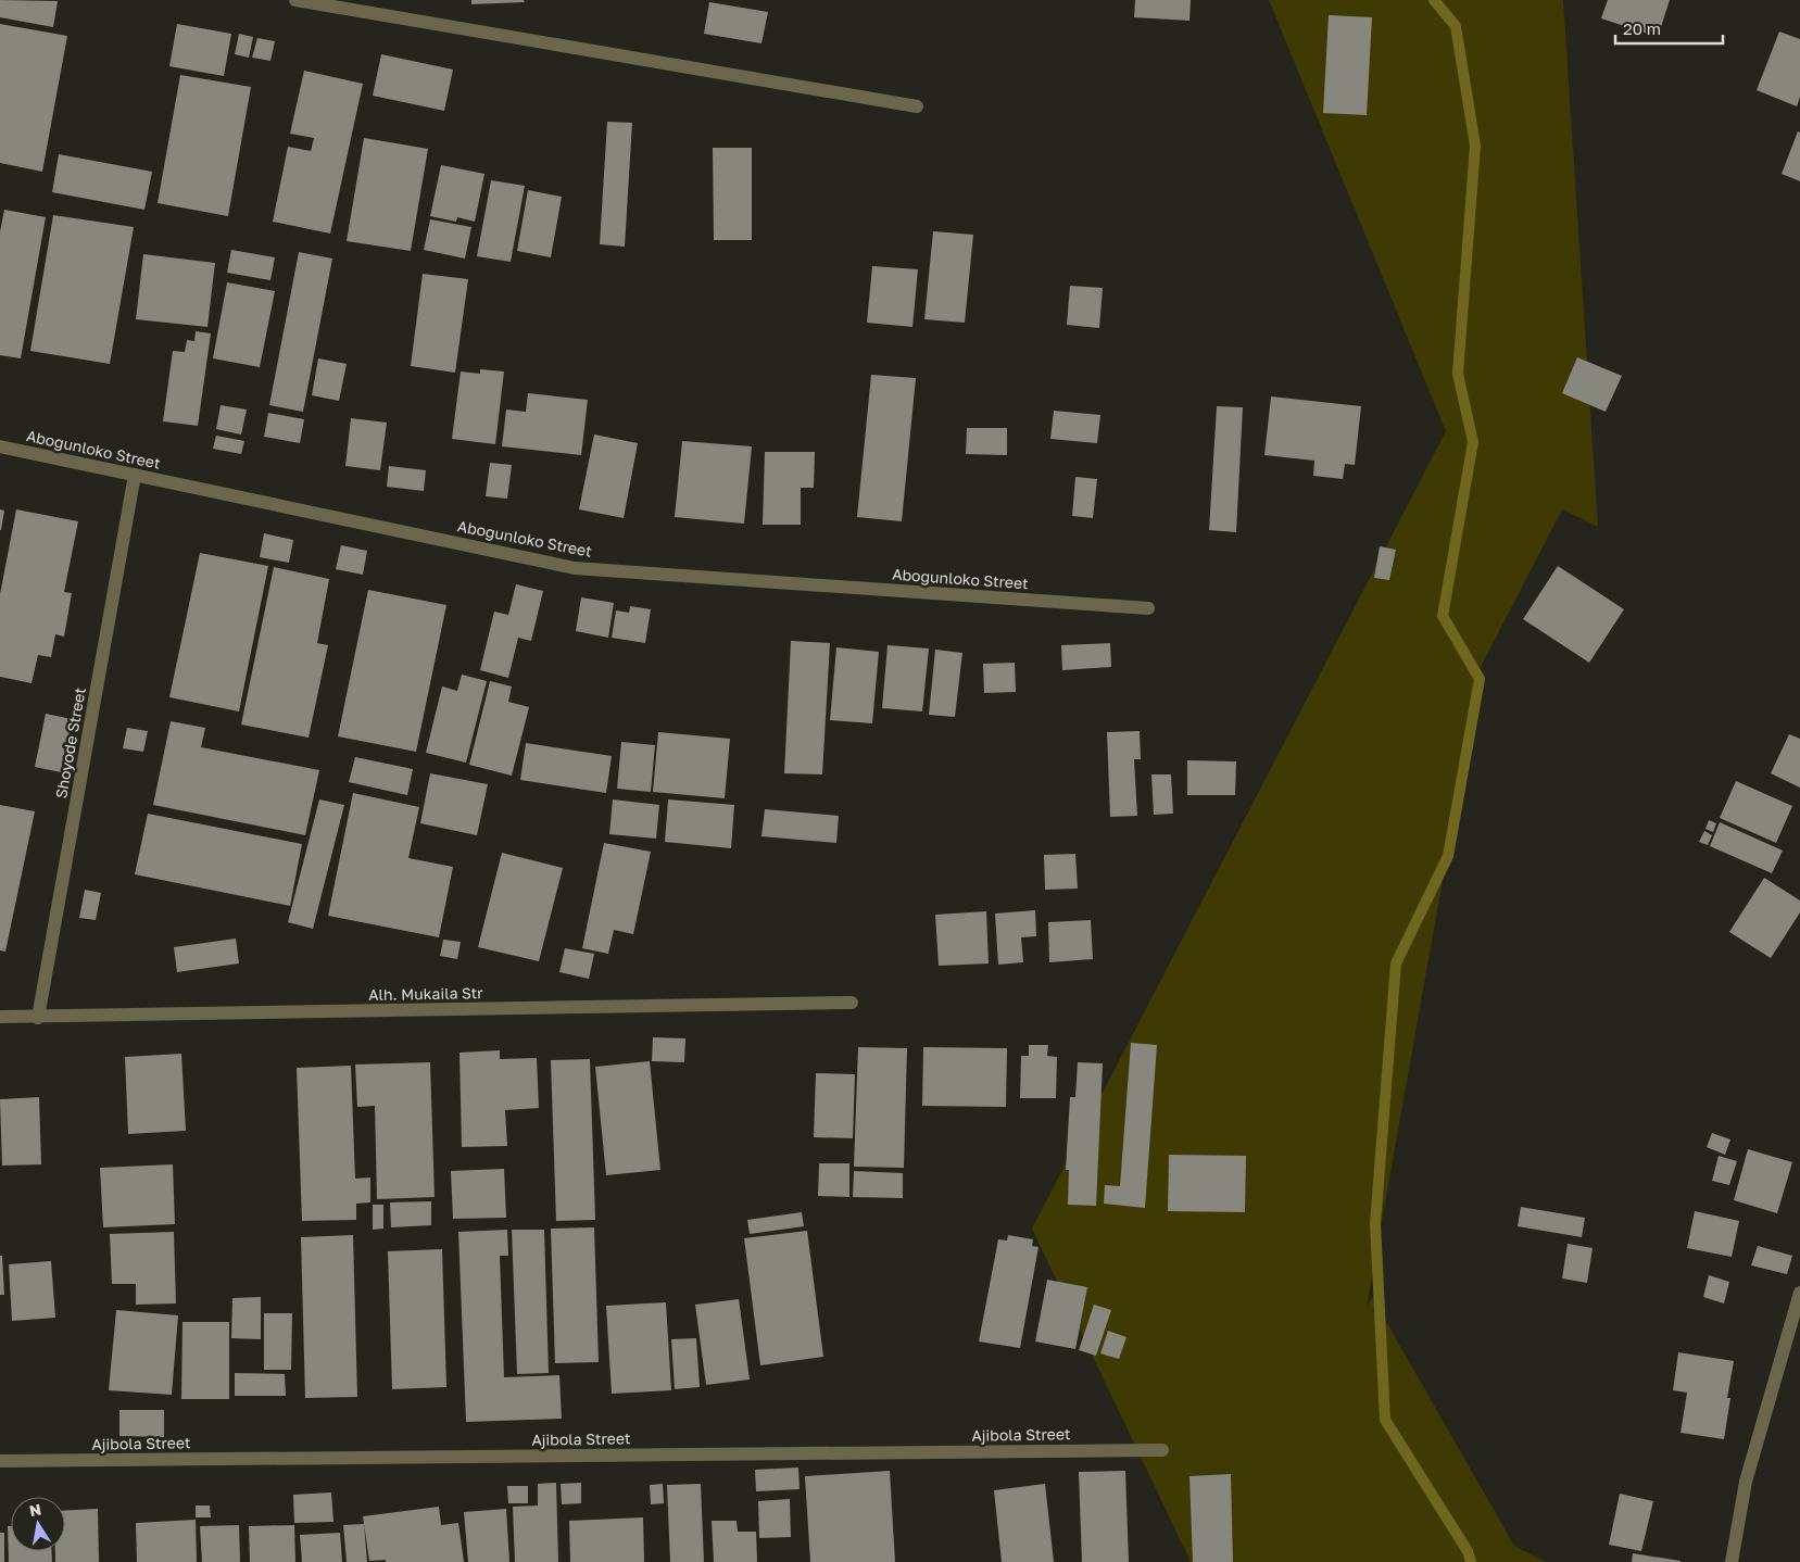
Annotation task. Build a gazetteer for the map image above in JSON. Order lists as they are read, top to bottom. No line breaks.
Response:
{"streets":{"street":["Abogunloko Street","Shoyode Street","Alh. Mukaila Str","Ajibola Street"]},"crossings":[["Abogunloko Street","Shoyode Street"],["Shoyode Street","Alh. Mukaila Str"]],"scale_bar":"20 m","north":"top"}
